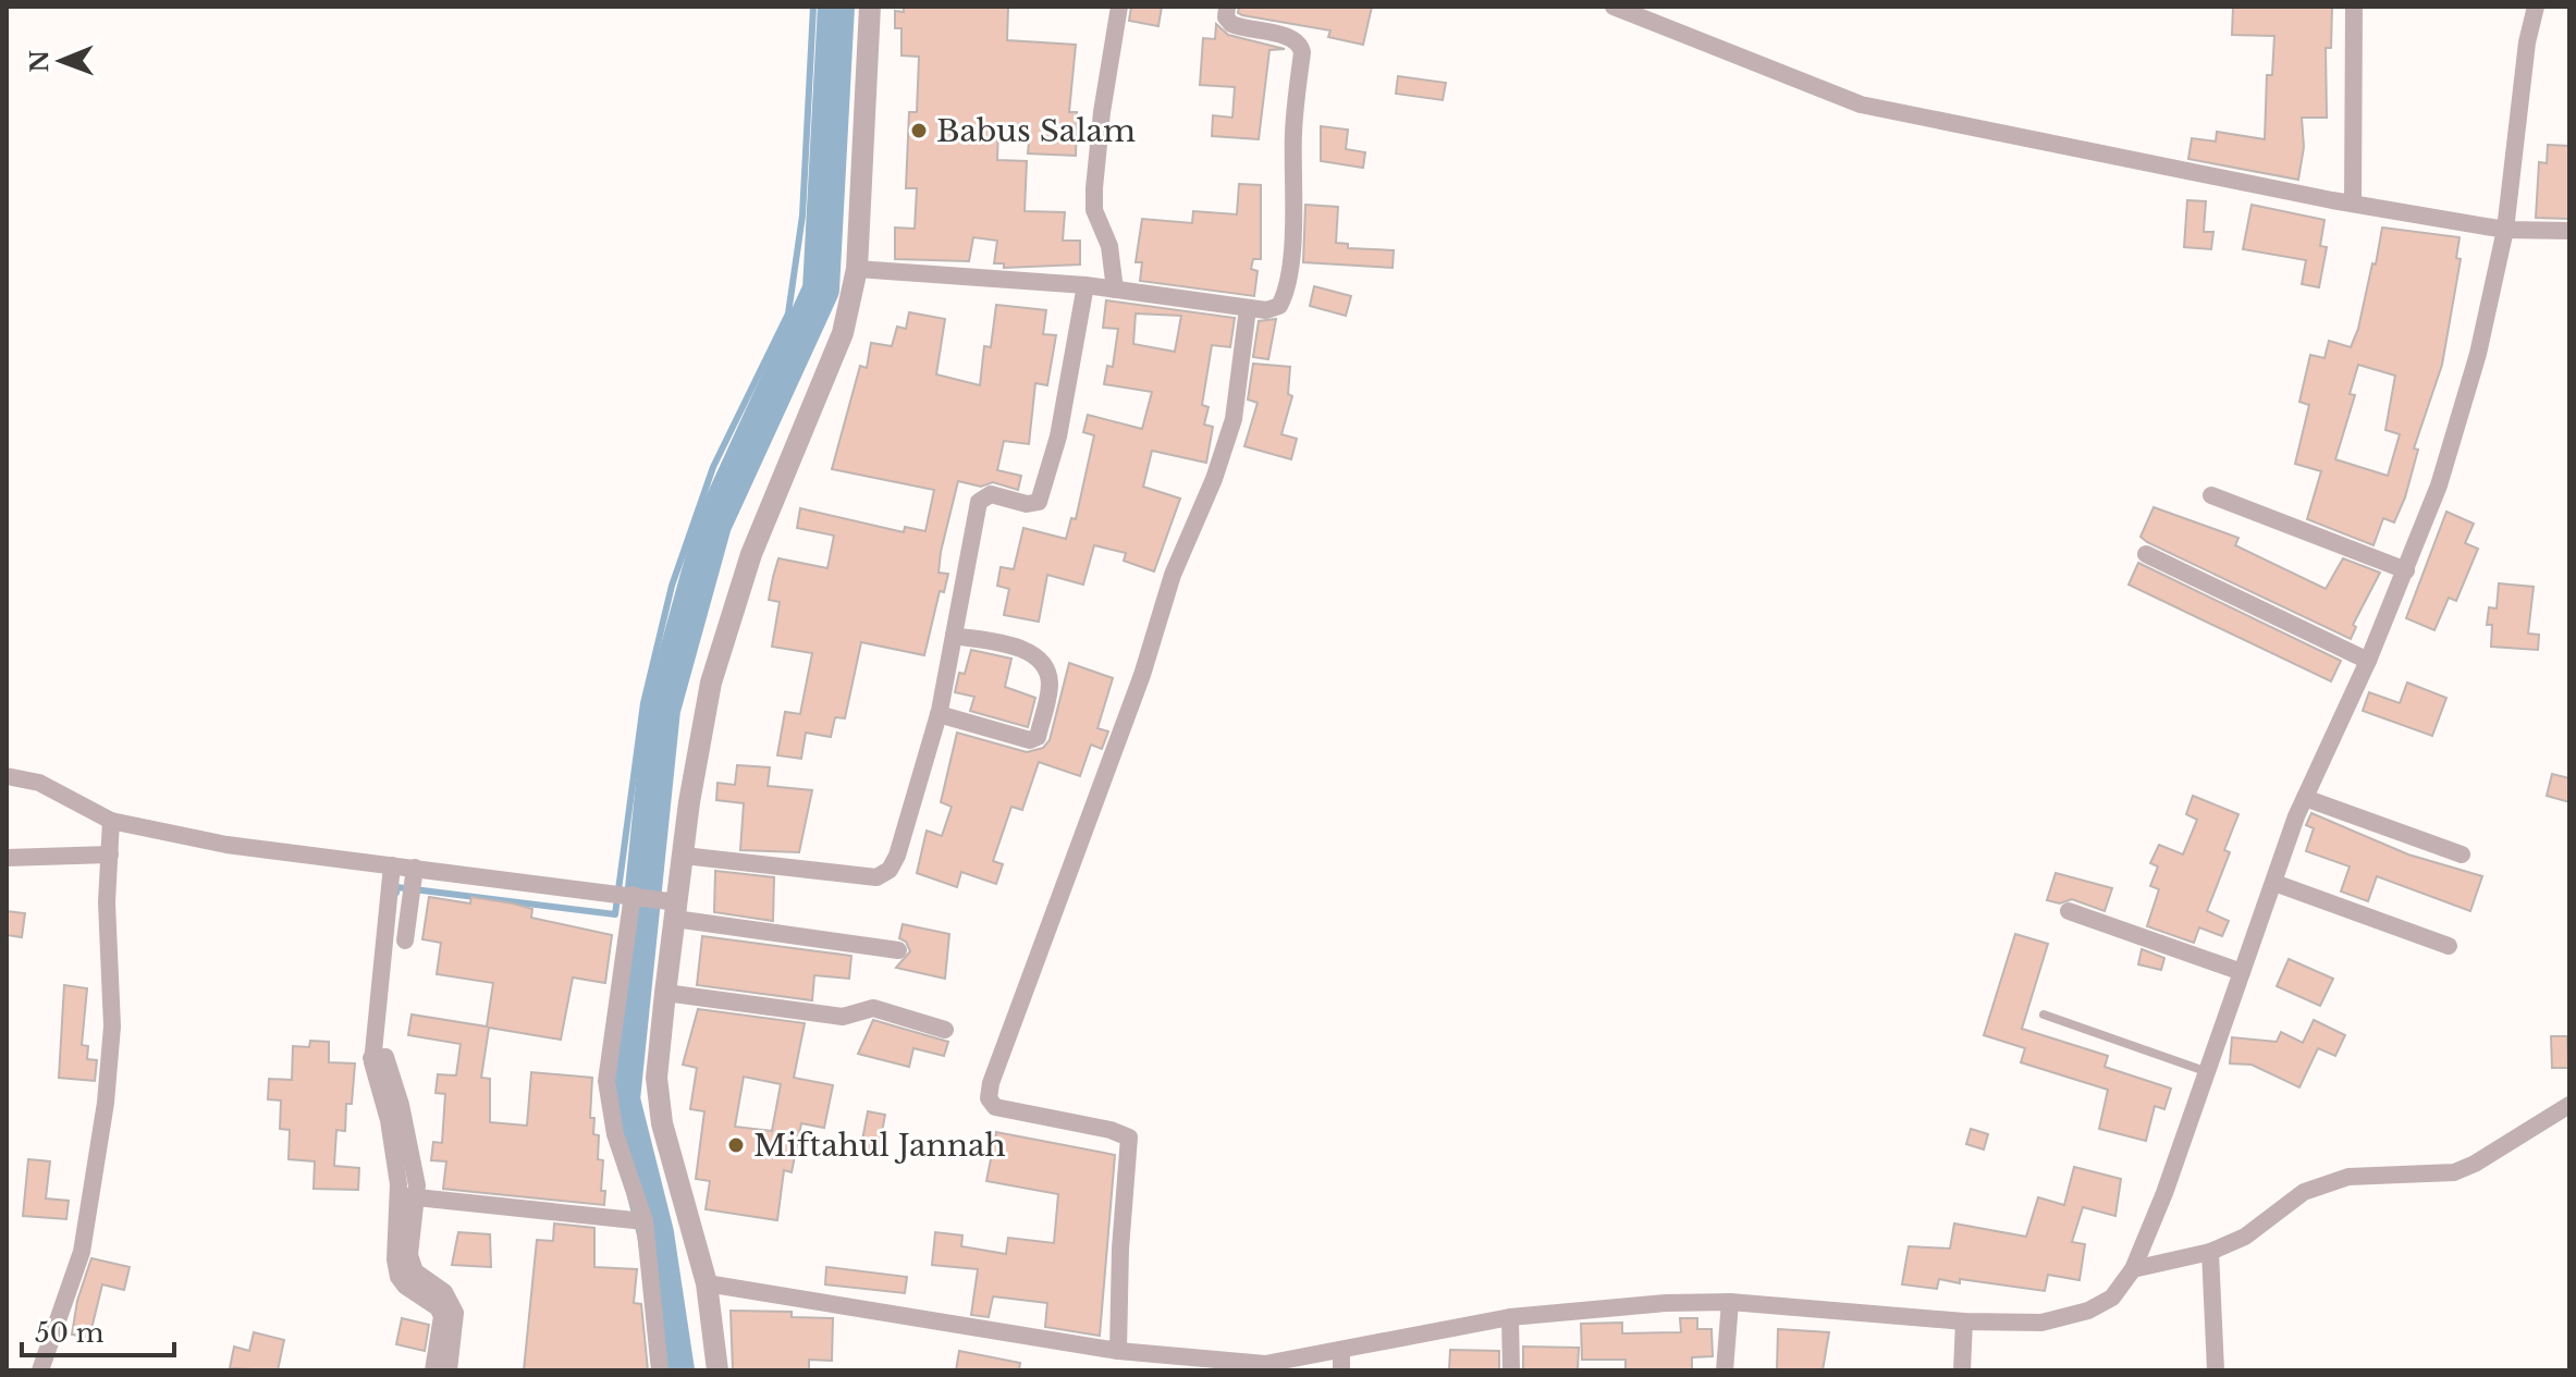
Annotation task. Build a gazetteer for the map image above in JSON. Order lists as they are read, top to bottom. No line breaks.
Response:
{"places":["Babus Salam","Miftahul Jannah"],"scale_bar":"50 m","north":"left"}
